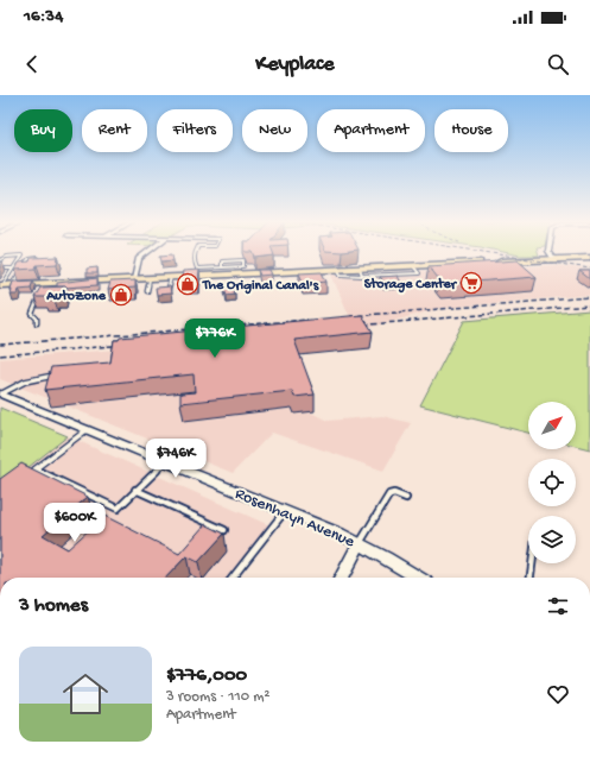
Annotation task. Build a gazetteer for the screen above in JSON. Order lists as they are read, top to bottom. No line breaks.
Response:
{"streets":{"street":["Rosenhayn Avenue"]},"places":{"supermarket":["Storage Center"],"shop":["The Original Canal's","AutoZone"]},"north":"top right","page":{"status":"16:34","header":"Keyplace","chip":["Buy","Rent","Filters","New","Apartment","House"],"price":["$776K","$746K","$600K"],"heading":"3 homes","list":[{"name":"$776,000","note":"3 rooms · 110 m² · Apartment"}]}}
